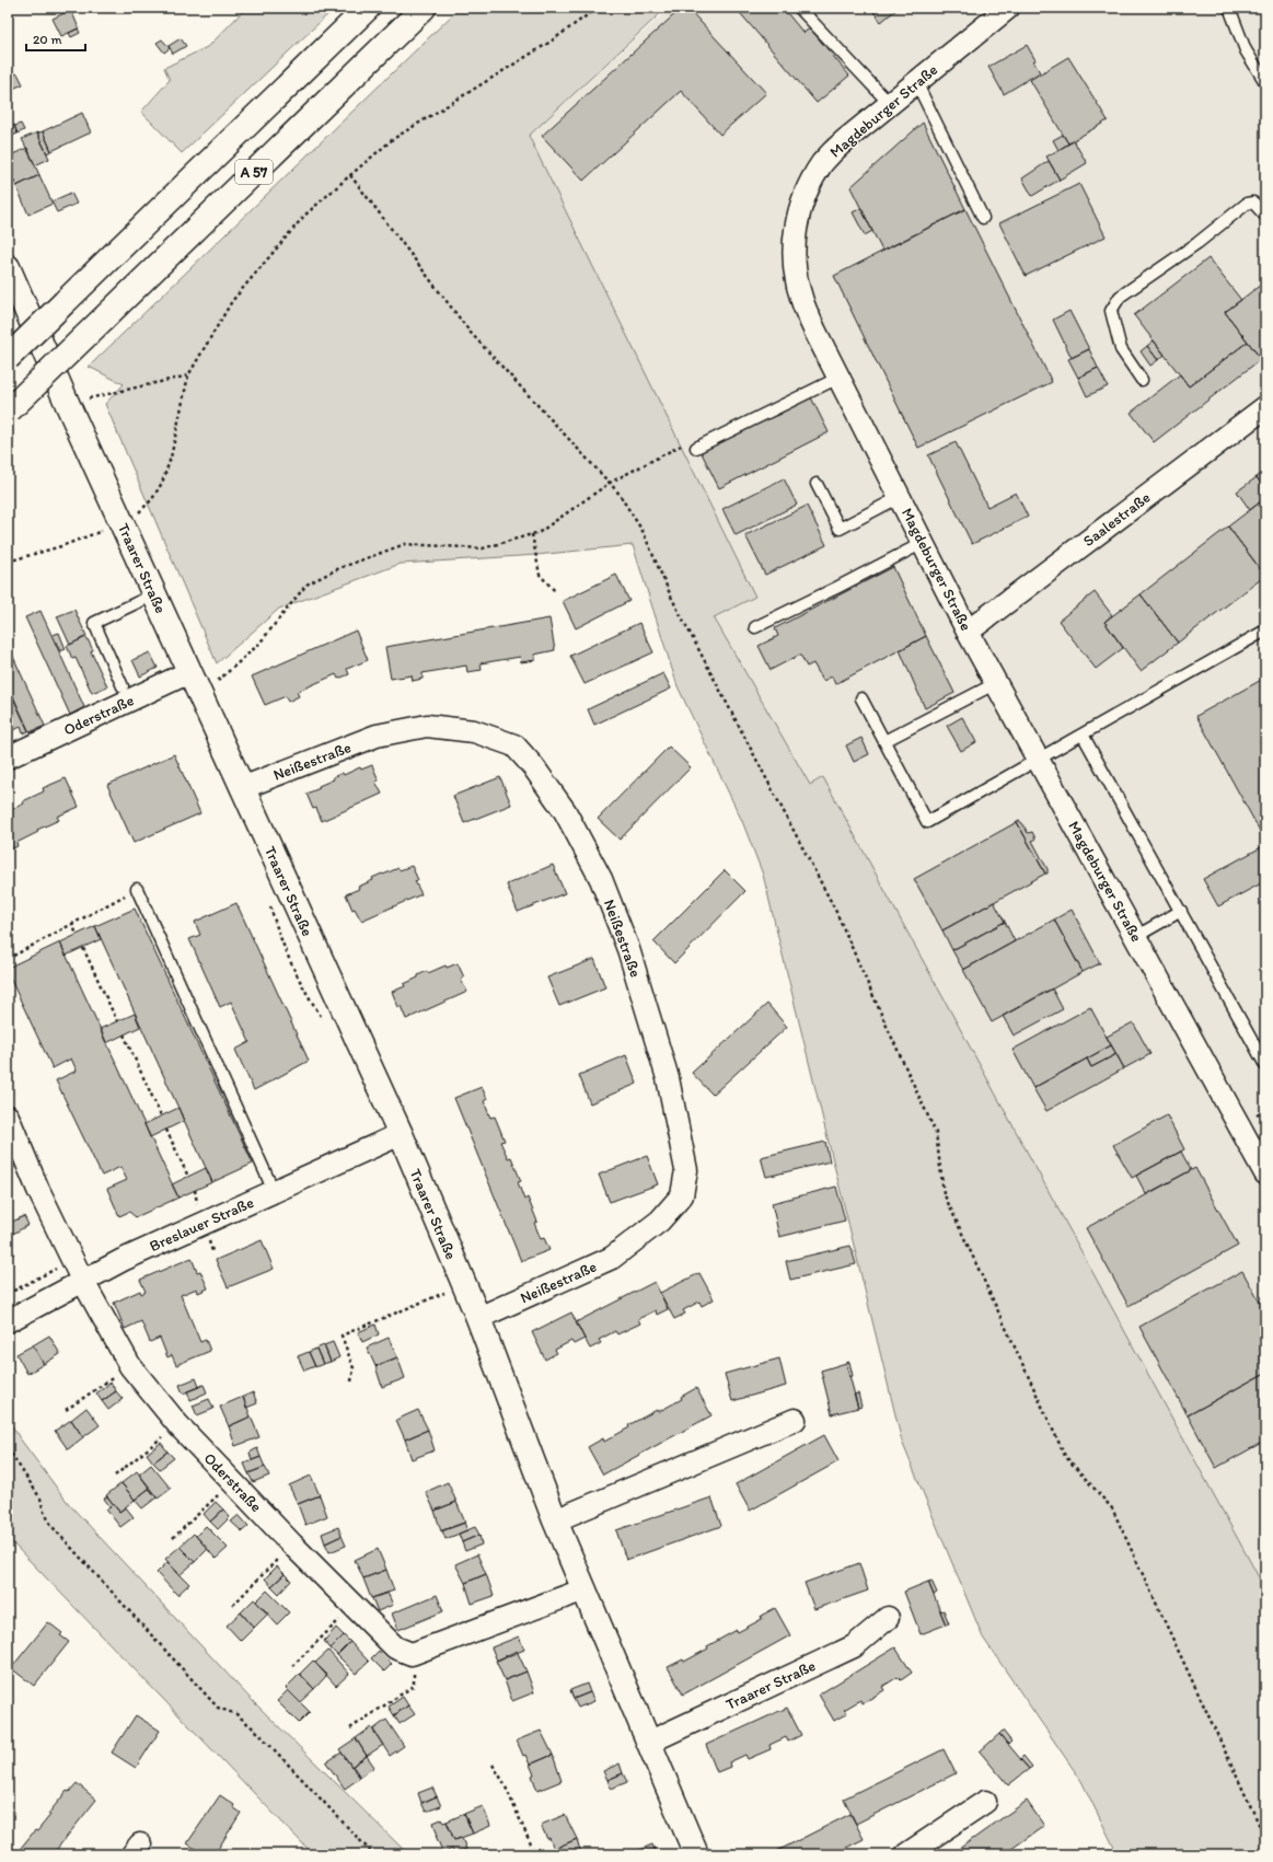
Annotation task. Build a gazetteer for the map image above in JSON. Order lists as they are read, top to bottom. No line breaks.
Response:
{"streets":{"main road":["A 57","Traarer Straße"],"street":["Magdeburger Straße","Saalestraße","Oderstraße","Neißestraße","Breslauer Straße"]},"crossings":[["Magdeburger Straße","Saalestraße"],["Traarer Straße","Oderstraße"],["Traarer Straße","Neißestraße"],["Traarer Straße","Breslauer Straße"],["Oderstraße","Breslauer Straße"]],"scale_bar":"20 m"}
